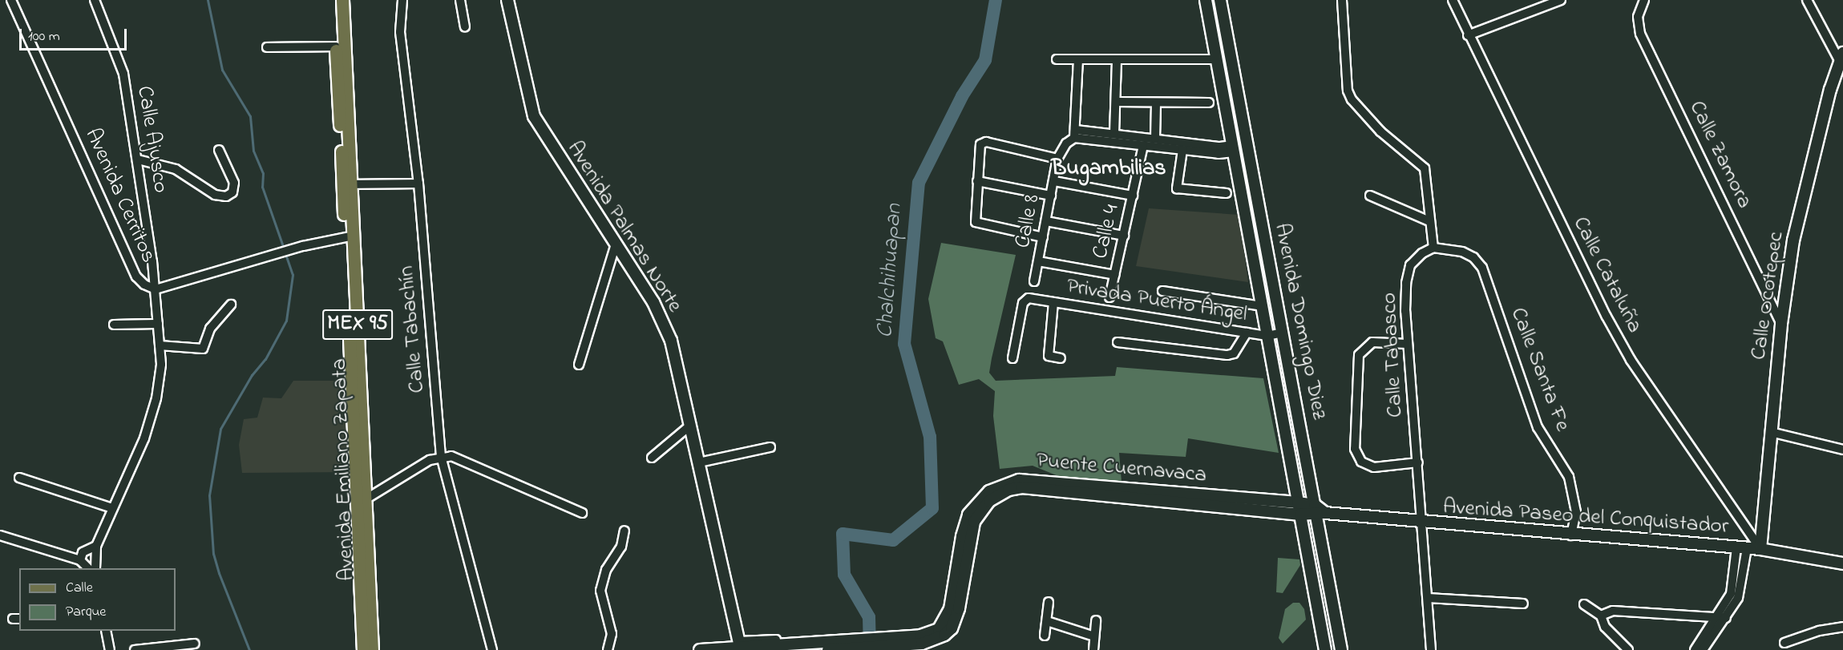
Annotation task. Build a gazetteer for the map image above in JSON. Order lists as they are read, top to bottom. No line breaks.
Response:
{"streets":{"main road":["Avenida Palmas Norte","Calle Ocotepec","Avenida Domingo Diez","MEX 95","Puente Cuernavaca","Avenida Emiliano Zapata","Avenida Paseo del Conquistador"],"street":["Calle Ajusco","Calle Zamora","Avenida Cerritos","Calle 8","Calle 4","Calle Cataluña","Privada Puerto Ángel","Calle Tabachín","Calle Tabasco","Calle Santa Fe"]},"crossings":[["Calle Ajusco","Avenida Cerritos"],["Calle Zamora","Calle Ocotepec"],["Avenida Cerritos","Avenida Emiliano Zapata"],["Avenida Palmas Norte","Puente Cuernavaca"],["Calle Cataluña","Calle Ocotepec"],["Calle Cataluña","Avenida Paseo del Conquistador"],["Calle Ocotepec","Avenida Paseo del Conquistador"],["Privada Puerto Ángel","Avenida Domingo Diez"],["Avenida Domingo Diez","Puente Cuernavaca"],["Avenida Domingo Diez","Avenida Paseo del Conquistador"],["Calle Tabasco","Calle Santa Fe"],["Calle Tabasco","Avenida Paseo del Conquistador"],["Calle Santa Fe","Avenida Paseo del Conquistador"],["Puente Cuernavaca","Avenida Paseo del Conquistador"]],"districts":["Bugambilias"],"water":["Chalchihuapan"],"legend":["Calle","Parque"],"scale_bar":"100 m"}
